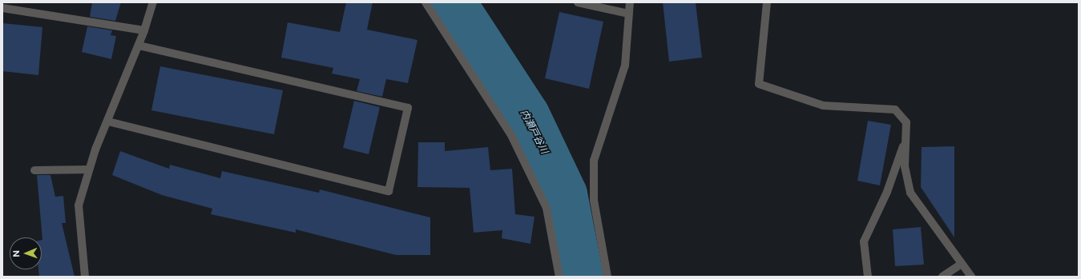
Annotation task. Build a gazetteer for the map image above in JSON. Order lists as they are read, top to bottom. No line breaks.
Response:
{"water":["内瀬戸谷川"],"north":"left"}
